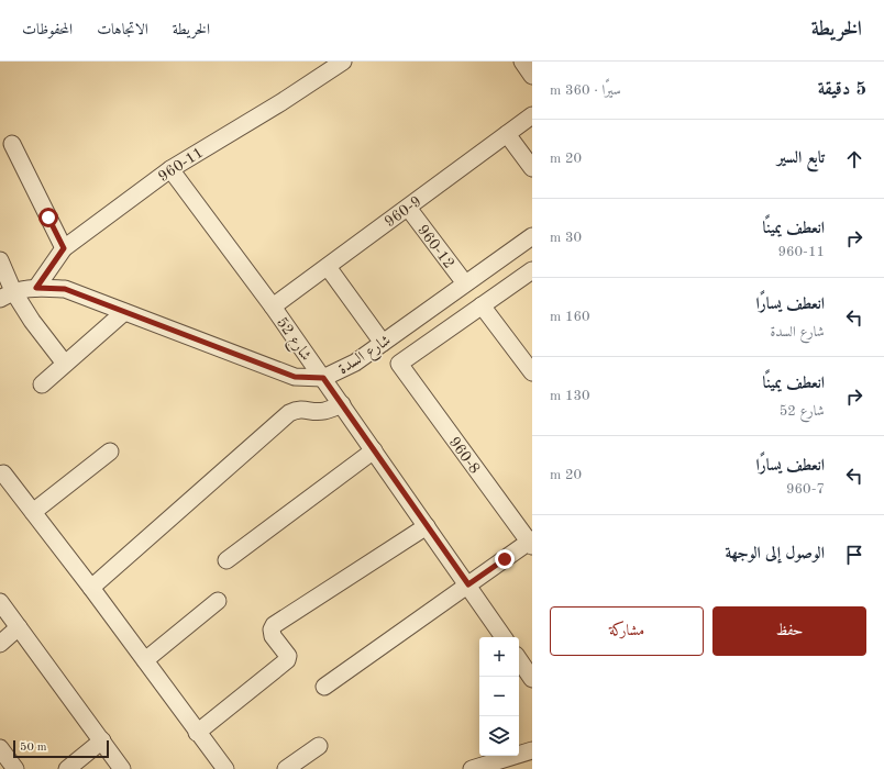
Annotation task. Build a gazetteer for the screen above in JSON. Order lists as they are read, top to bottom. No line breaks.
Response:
{"streets":{"street":["960-11","960-9","960-12","شارع 52","شارع السدة","960-8"]},"crossings":[["960-11","شارع 52"],["960-11","شارع السدة"],["960-9","960-12"],["960-9","شارع 52"],["960-12","شارع السدة"],["شارع 52","شارع السدة"]],"scale_bar":"50 m","page":{"header":"الخريطة","nav":["الخريطة","الاتجاهات","المحفوظات"],"heading":["5 دقيقة","سيرًا · 360 m"],"list":[["تابع السير","20 m"],["انعطف يمينًا","960-11","30 m"],["انعطف يسارًا","شارع السدة","160 m"],["انعطف يمينًا","شارع 52","130 m"],["انعطف يسارًا","960-7","20 m"],"الوصول إلى الوجهة"],"buttons":["حفظ","مشاركة"],"map_buttons":["+","−"],"scale":"50 m"}}
